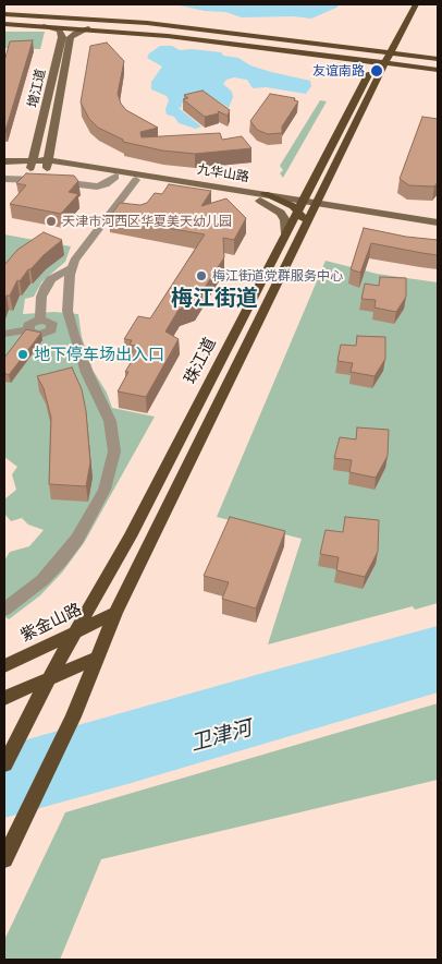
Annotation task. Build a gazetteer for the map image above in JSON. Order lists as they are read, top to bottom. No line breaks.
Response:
{"streets":{"main road":["珠江道","紫金山路"],"street":["增江道","九华山路"]},"crossings":[["增江道","九华山路"],["九华山路","珠江道"],["珠江道","紫金山路"]],"districts":["梅江街道"],"water":["卫津河"],"places":["友谊南路","天津市河西区华夏美天幼儿园","梅江街道党群服务中心","地下停车场出入口"]}
